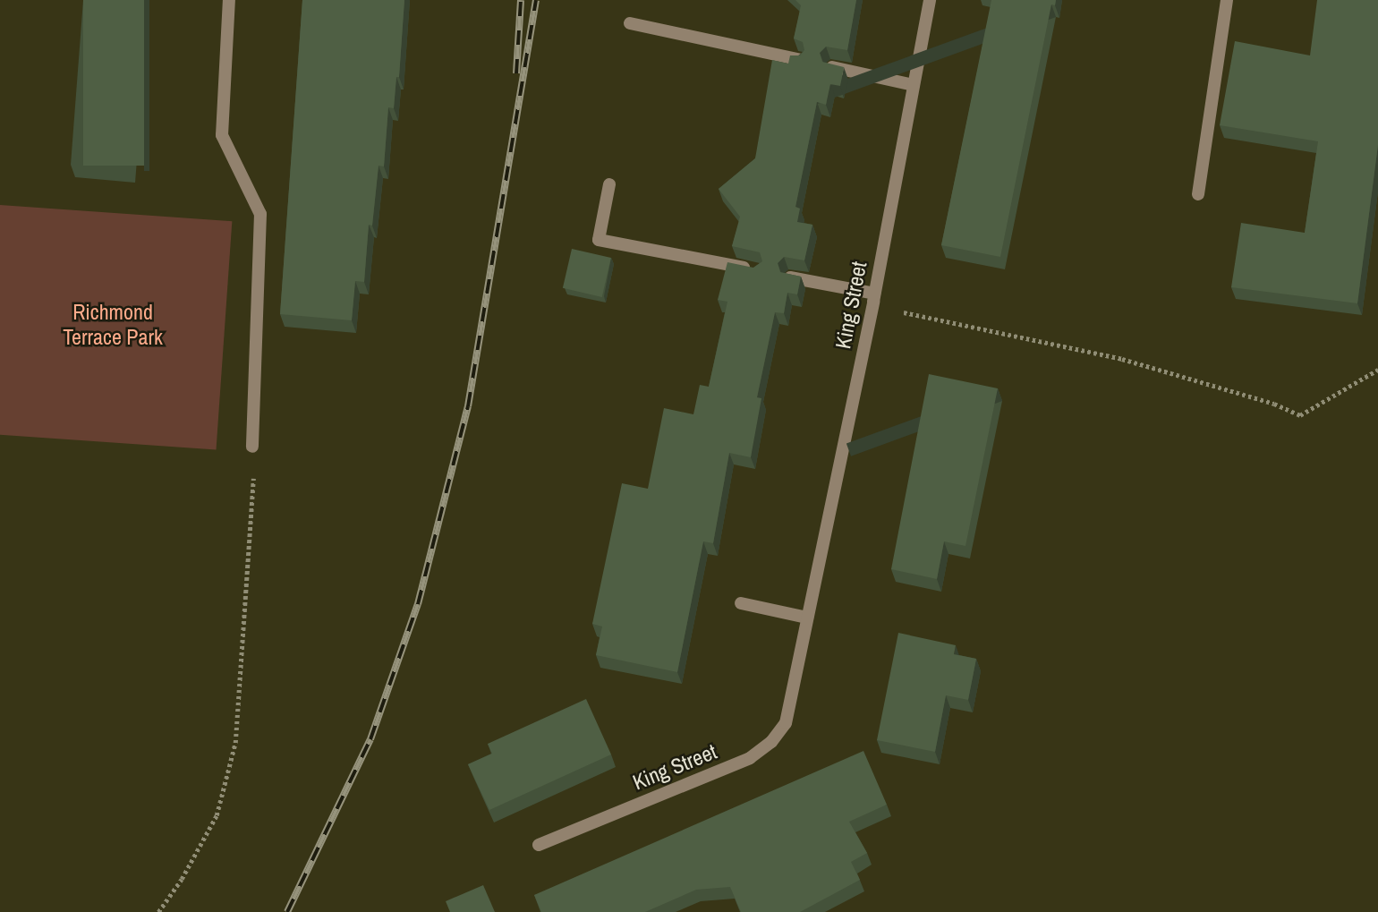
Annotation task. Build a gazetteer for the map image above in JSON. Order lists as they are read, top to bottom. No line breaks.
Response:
{"streets":{"street":["King Street"]},"parks":["Richmond Terrace Park"]}
